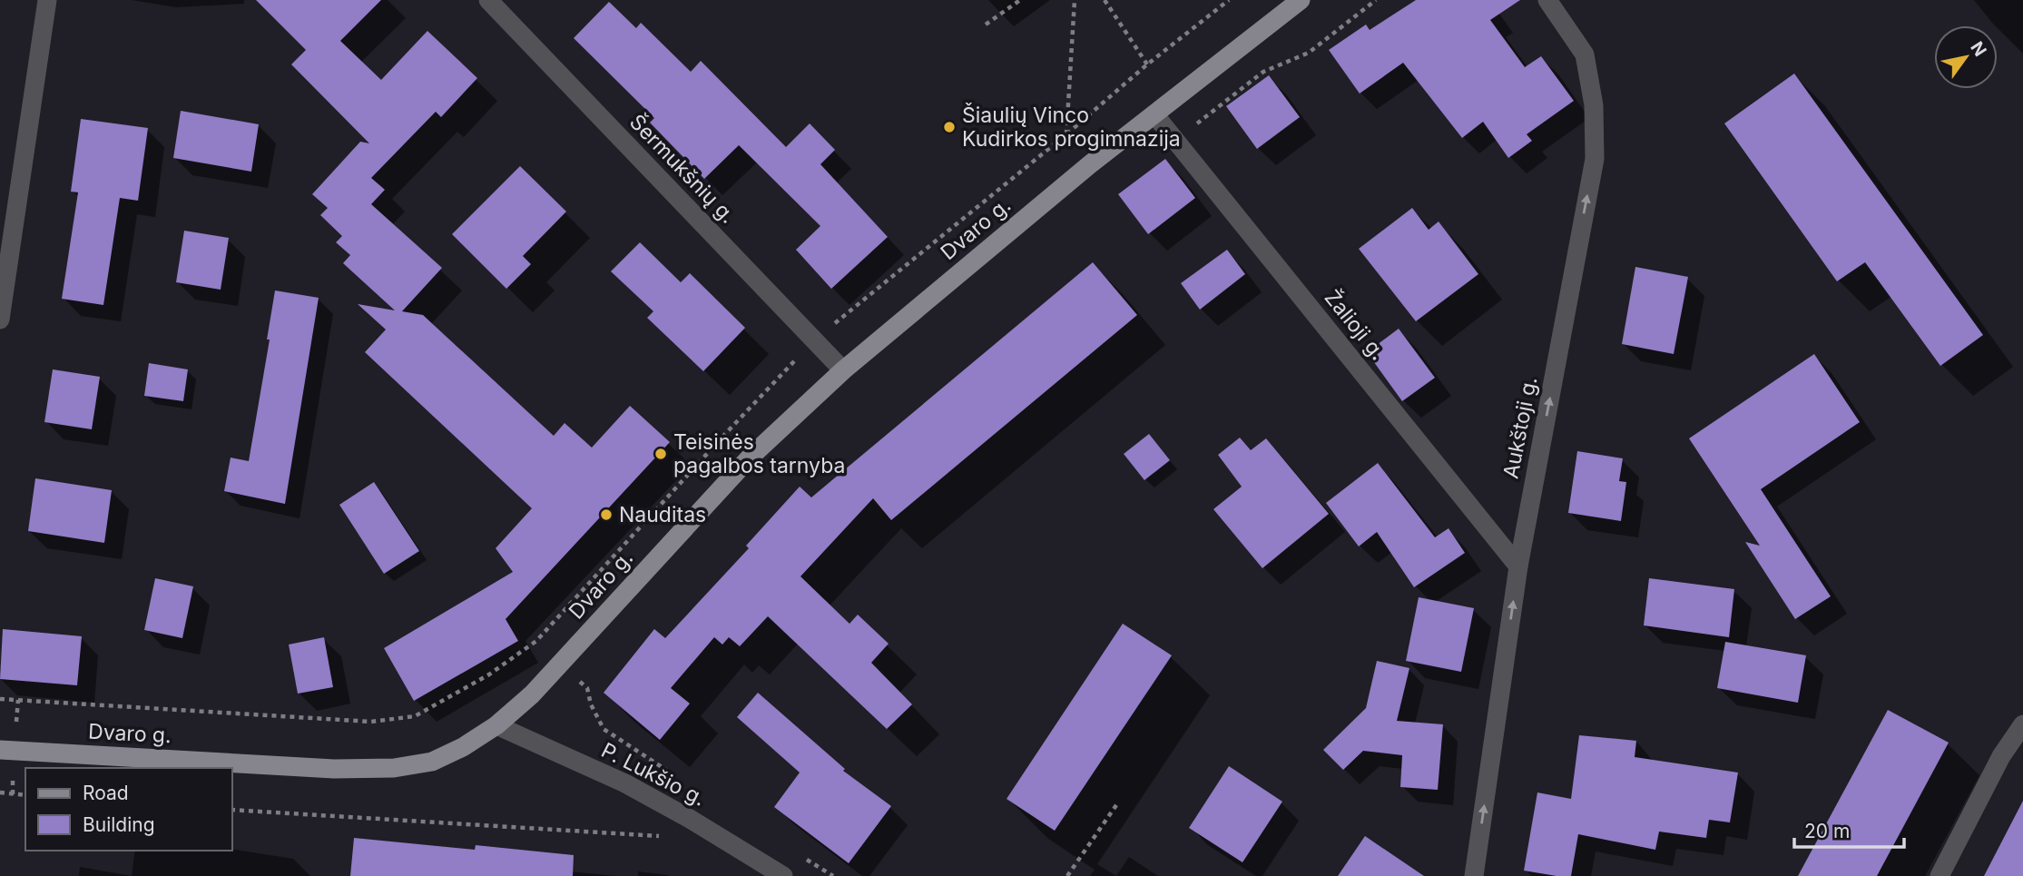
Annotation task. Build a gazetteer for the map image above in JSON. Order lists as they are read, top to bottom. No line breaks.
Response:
{"streets":{"main road":["Dvaro g."],"street":["Šermukšnių g.","Žalioji g.","Aukštoji g.","P. Lukšio g."]},"crossings":[["Šermukšnių g.","Dvaro g."],["Dvaro g.","Žalioji g."],["Dvaro g.","P. Lukšio g."],["Žalioji g.","Aukštoji g."]],"one_way":["Aukštoji g."],"places":["Šiaulių Vinco Kudirkos progimnazija","Teisinės pagalbos tarnyba","Nauditas"],"legend":["Road","Building"],"scale_bar":"20 m","north":"top right"}
